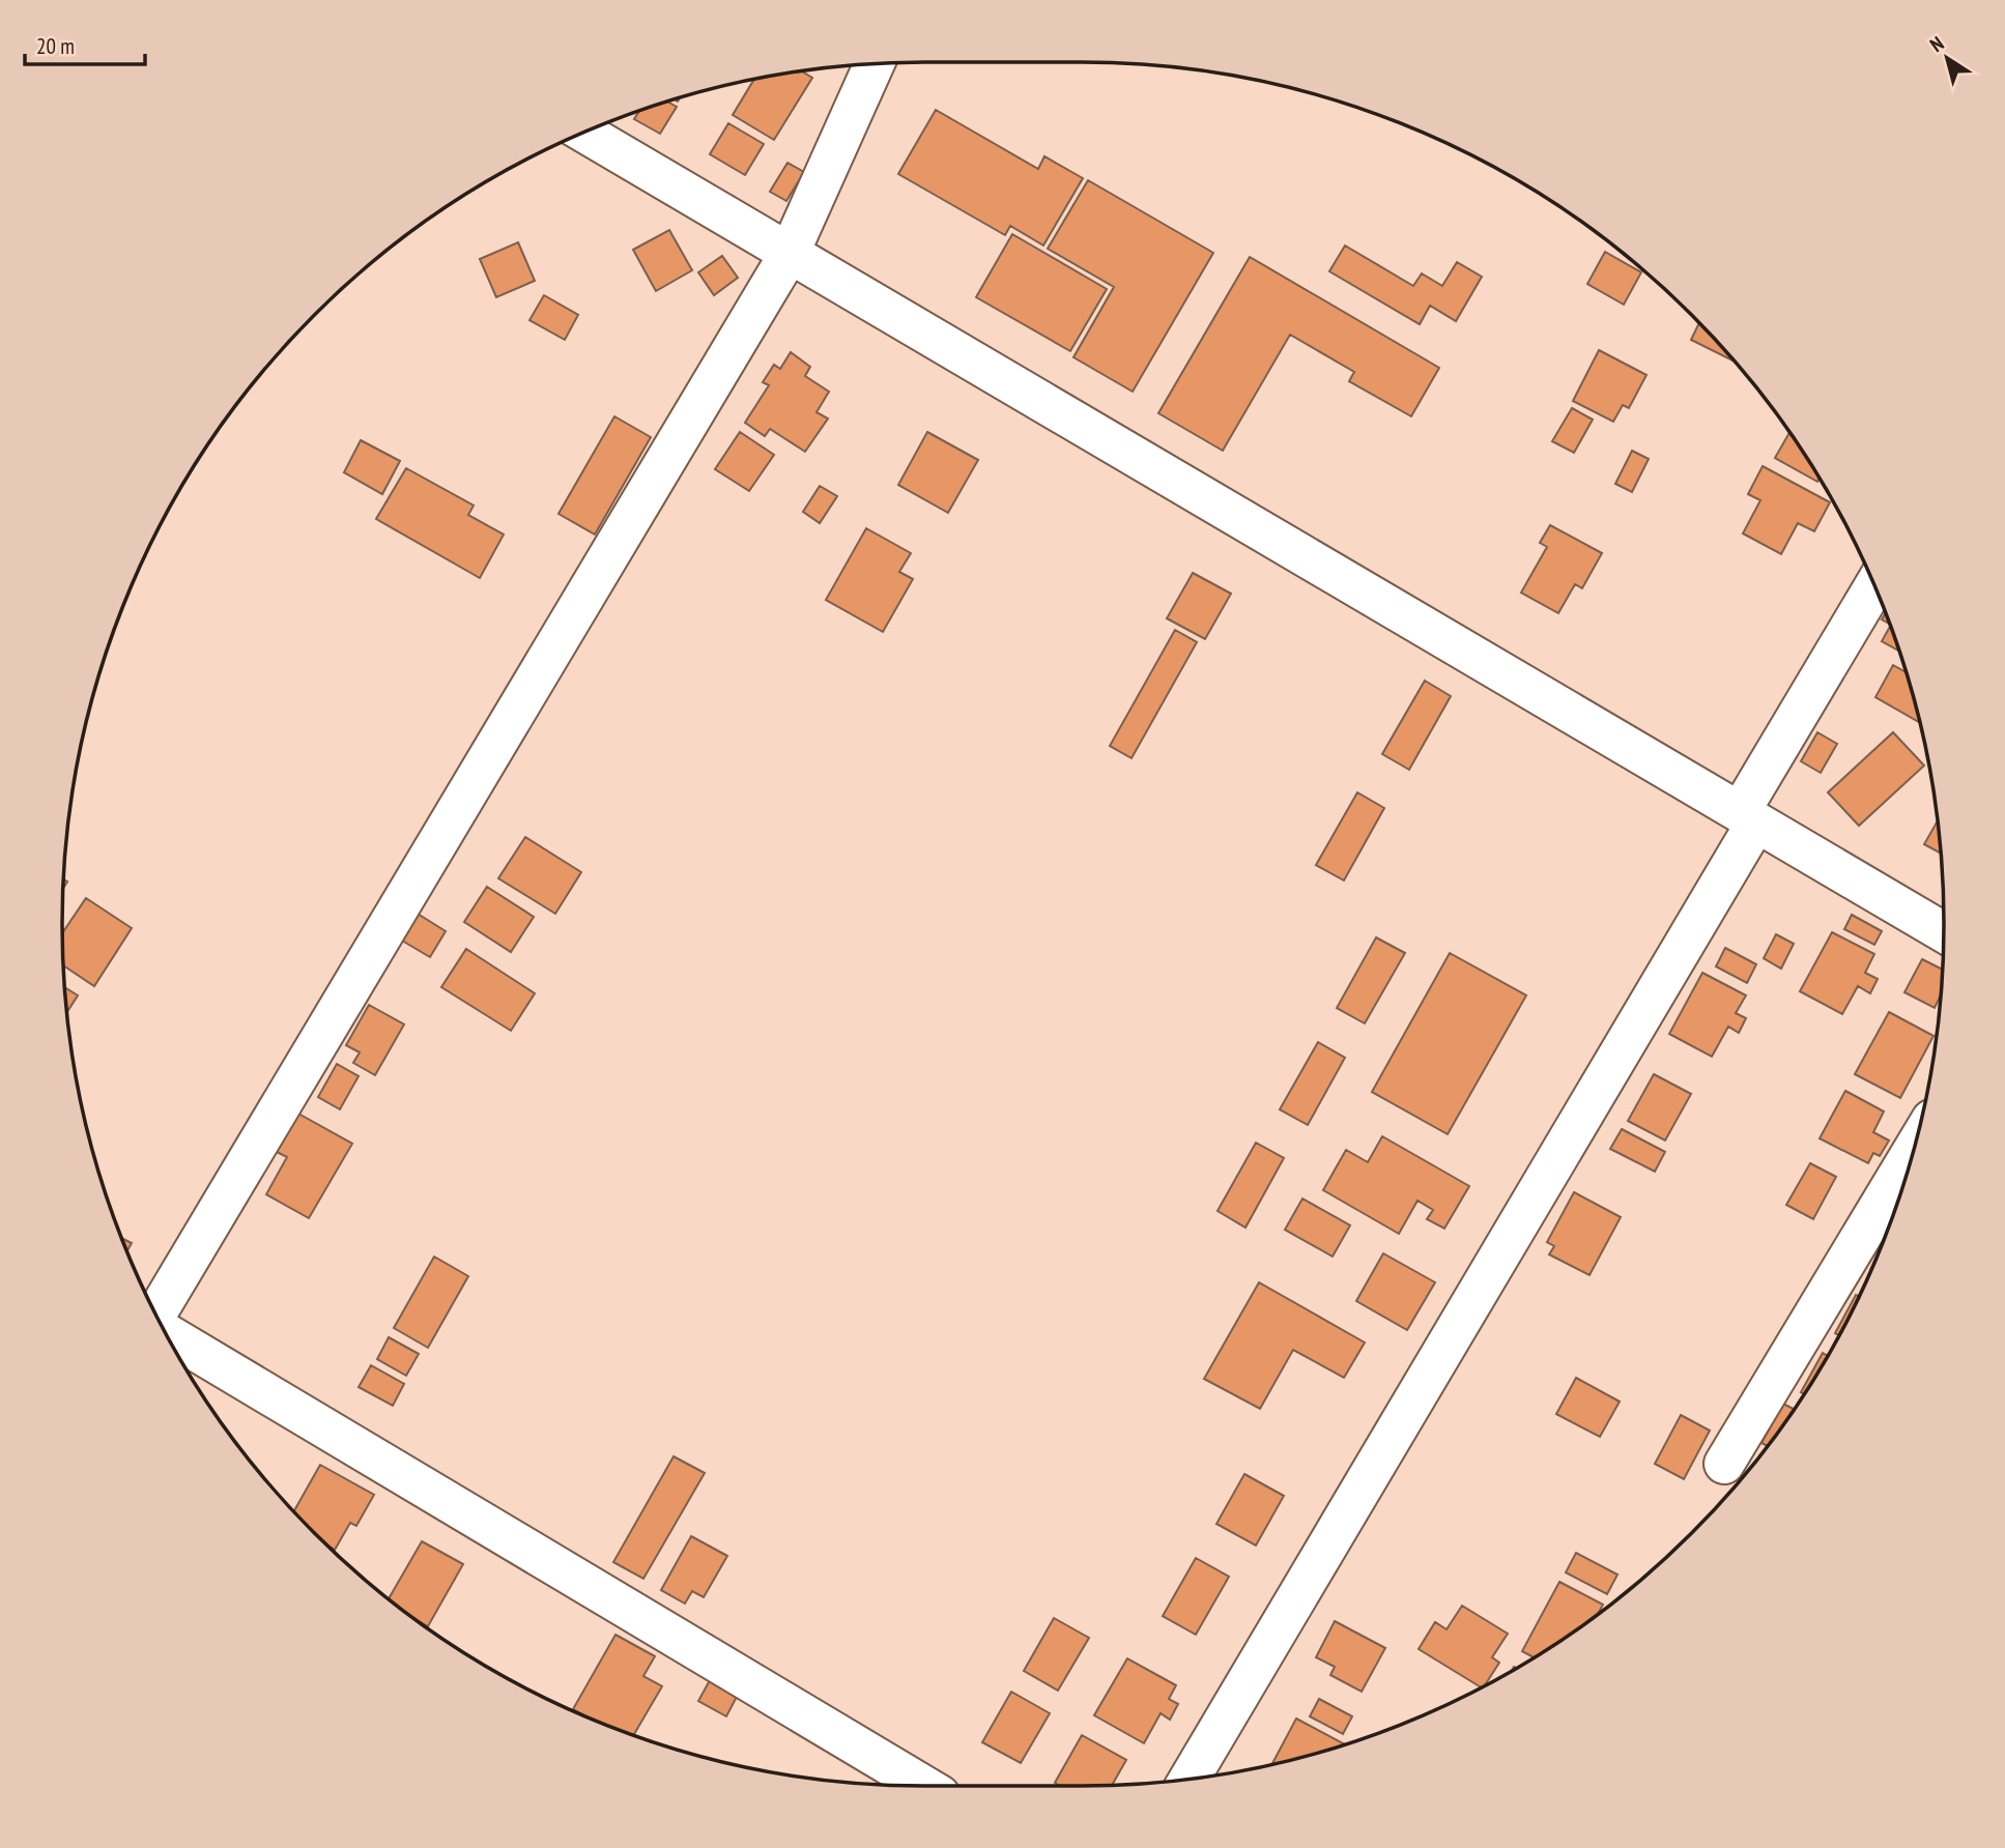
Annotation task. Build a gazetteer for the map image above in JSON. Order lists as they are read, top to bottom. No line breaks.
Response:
{"scale_bar":"20 m","north":"top left"}
